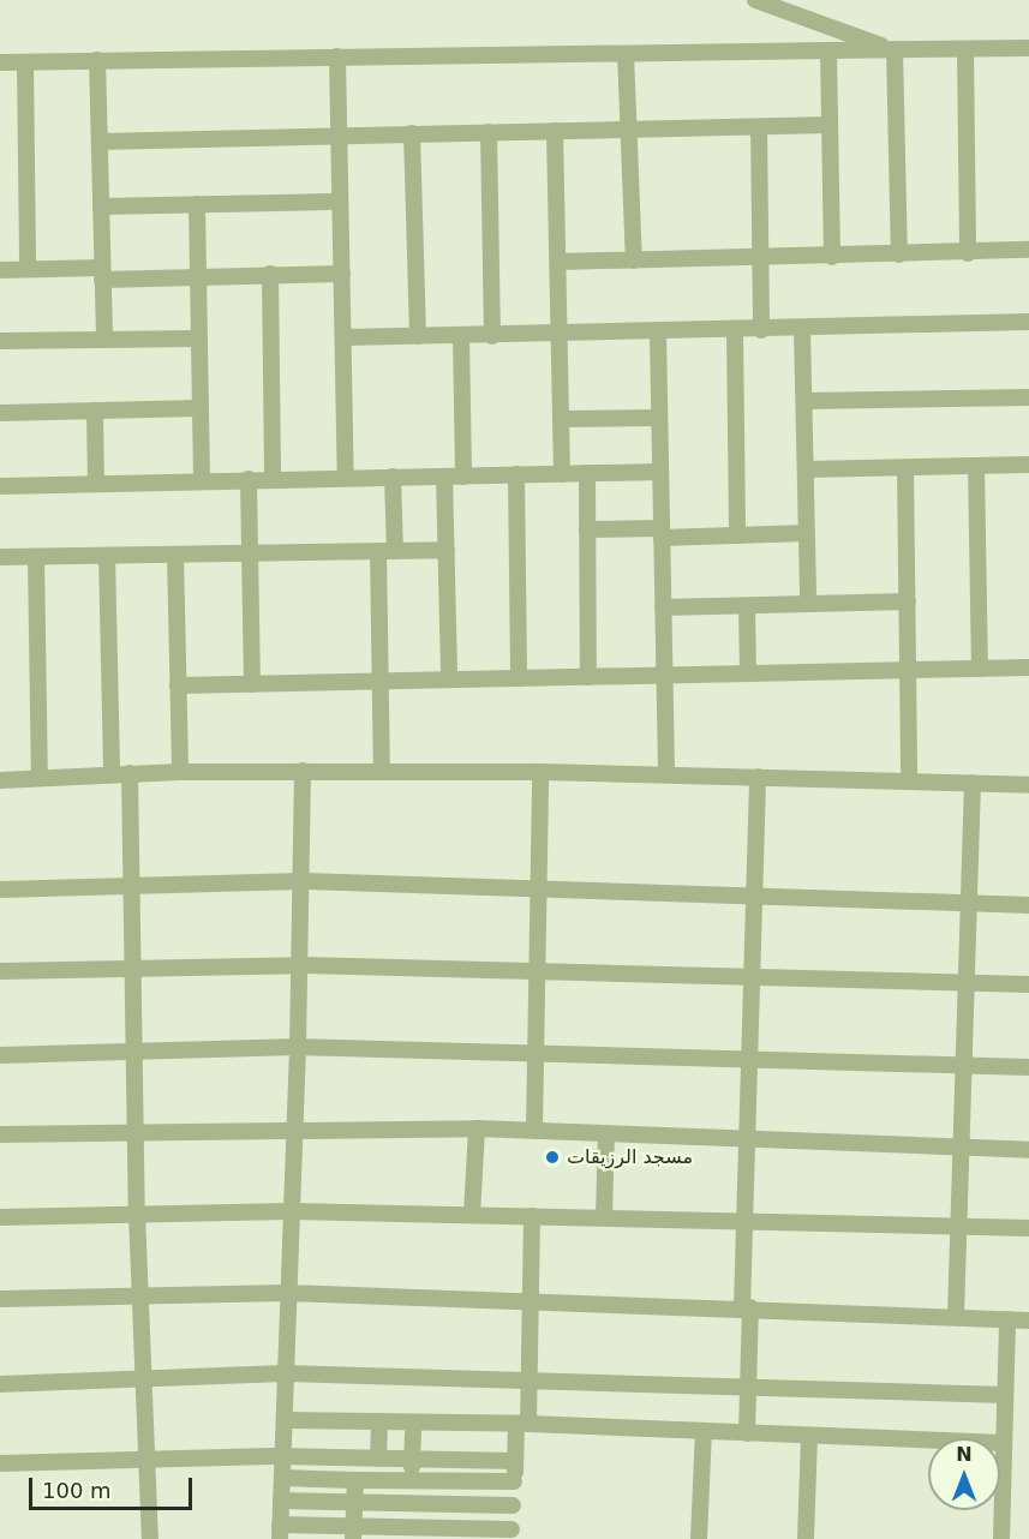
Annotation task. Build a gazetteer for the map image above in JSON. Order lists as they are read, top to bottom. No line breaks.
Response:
{"places":["مسجد الرزيقات"],"scale_bar":"100 m","north":"top"}
